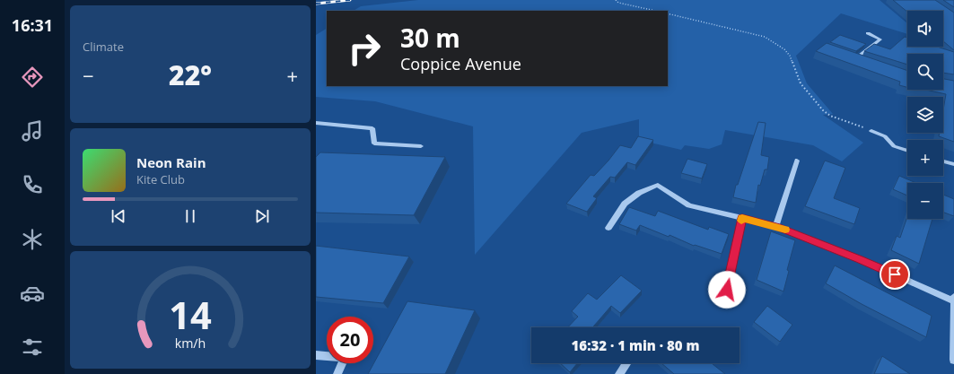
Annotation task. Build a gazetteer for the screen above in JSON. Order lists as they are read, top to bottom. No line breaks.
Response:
{"page":{"tabs":"16:31","tile":"Climate","map_buttons":["+","−"],"turn":["30 m","Coppice Avenue"],"heat":["−","22°","+"],"song":["Neon Rain","Kite Club"],"limit":"20","trip":"16:32 · 1 min · 80 m","gauge":["14","km/h"]}}
